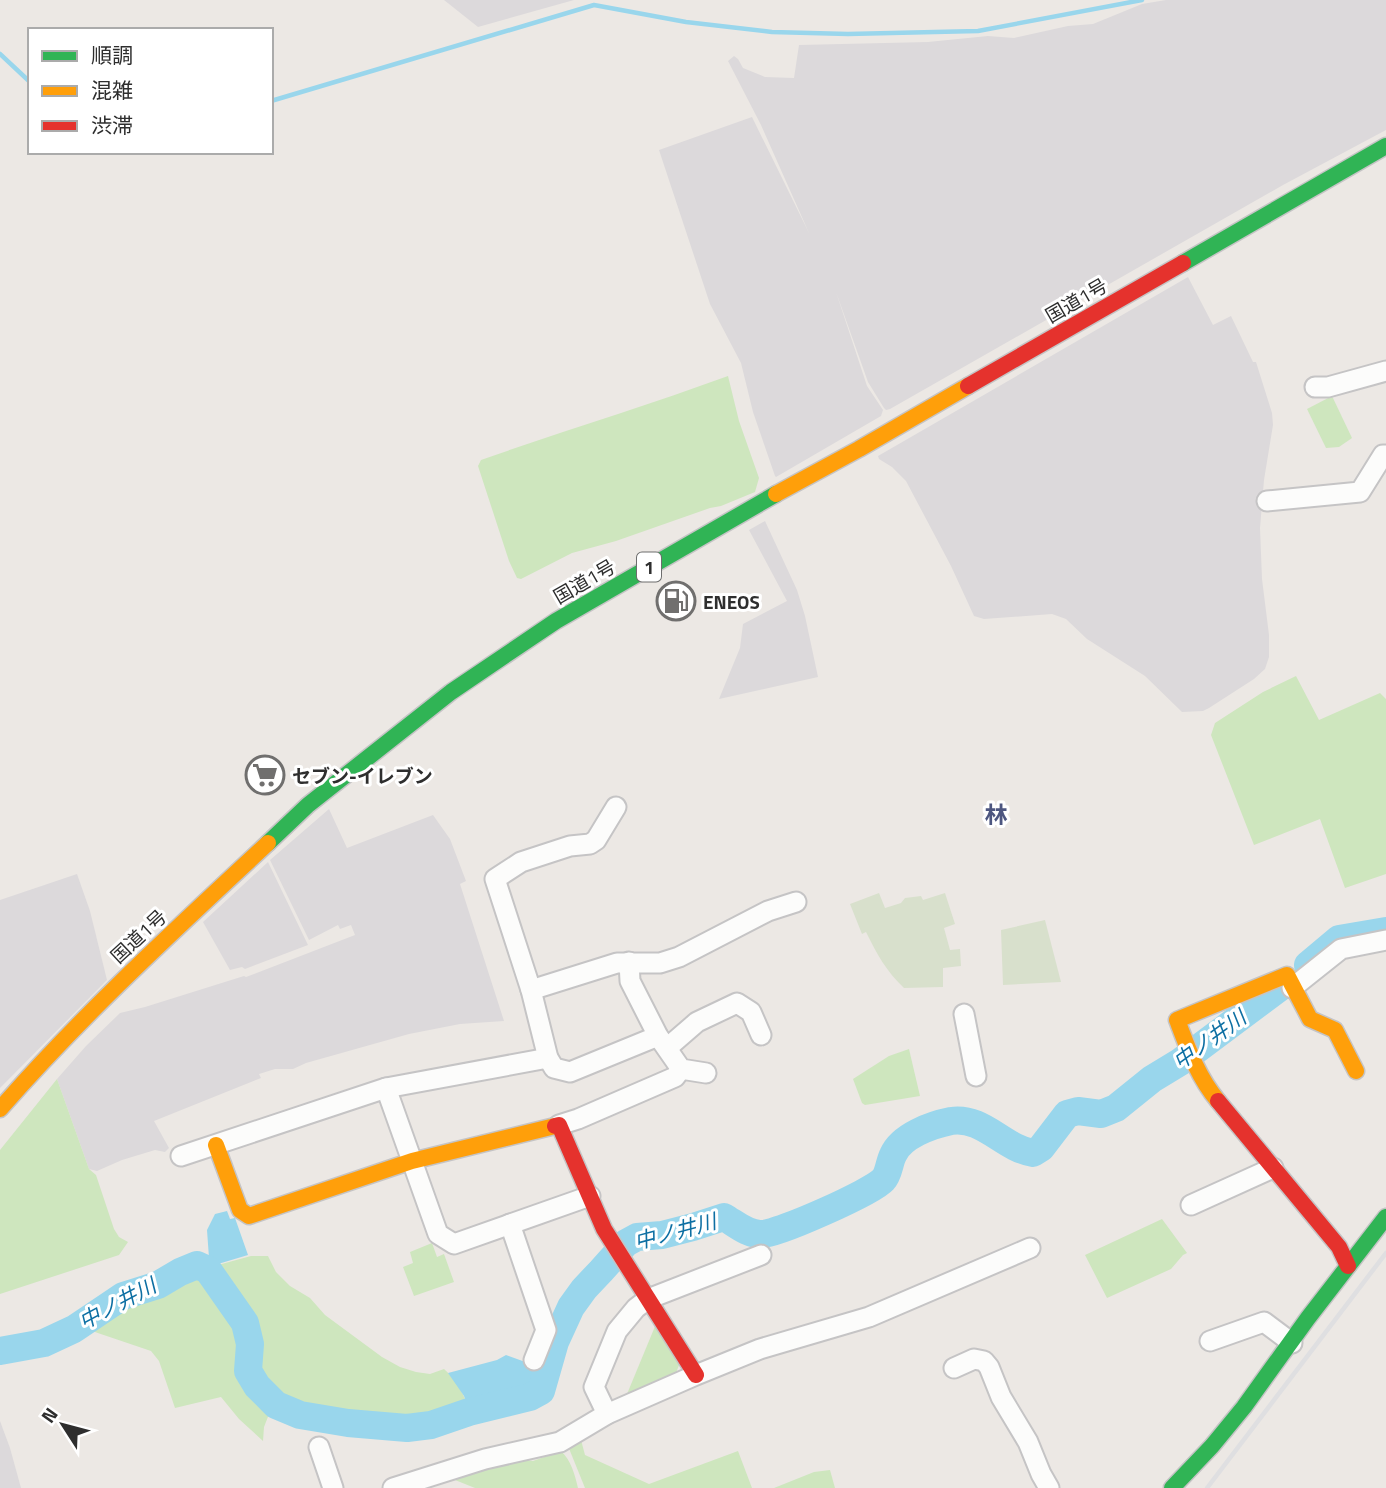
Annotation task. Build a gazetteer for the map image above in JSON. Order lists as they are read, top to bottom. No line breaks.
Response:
{"streets":{"main road":["国道1号","1"]},"districts":["林"],"water":["中ノ井川"],"places":{"fuel station":["ENEOS"],"supermarket":["セブン-イレブン"]},"legend":["順調","混雑","渋滞"],"north":"top left"}
